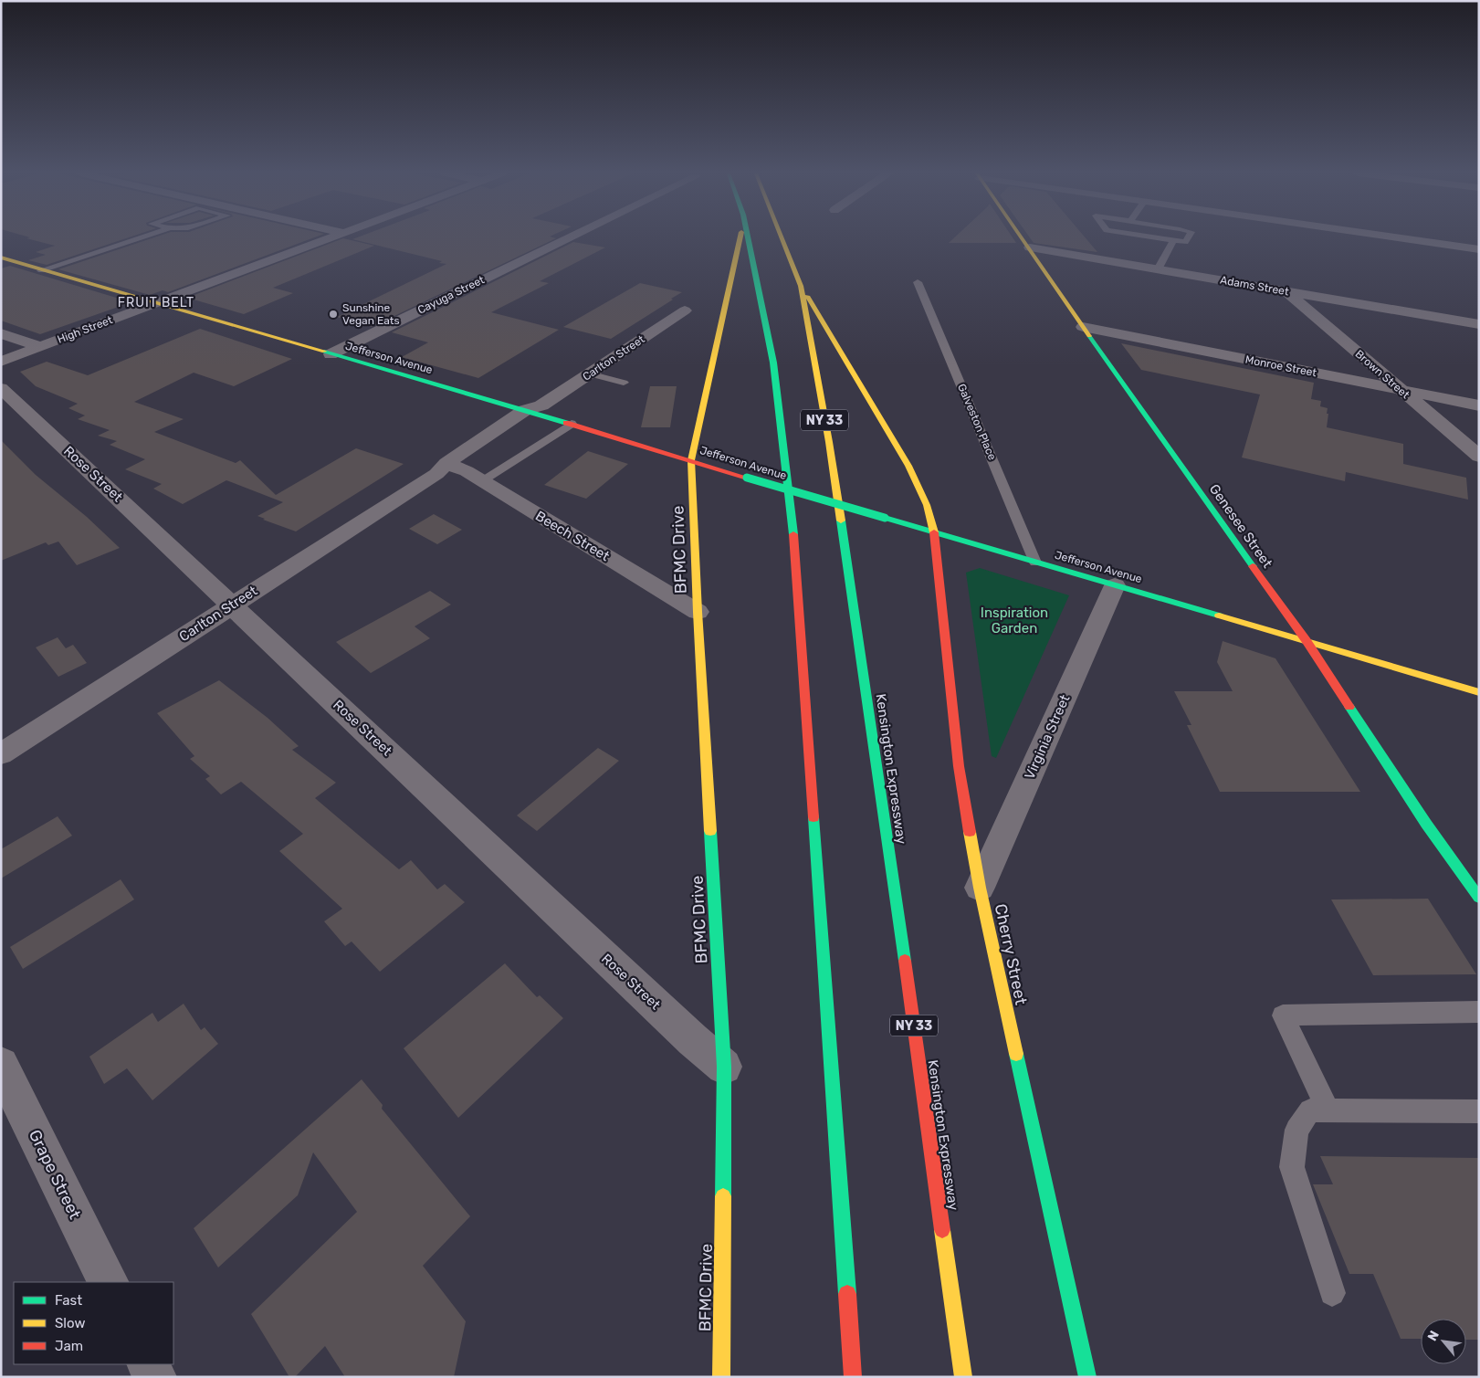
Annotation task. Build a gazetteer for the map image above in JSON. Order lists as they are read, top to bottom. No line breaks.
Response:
{"streets":{"main road":["Jefferson Avenue","NY 33","Genesee Street","BFMC Drive","Kensington Expressway","Cherry Street"],"street":["Adams Street","Cayuga Street","High Street","Carlton Street","Monroe Street","Brown Street","Rose Street","Beech Street","Virginia Street","Grape Street"],"lane":["Galveston Place"]},"crossings":[["Adams Street","Brown Street"],["Adams Street","Genesee Street"],["Cayuga Street","Jefferson Avenue"],["High Street","Jefferson Avenue"],["Jefferson Avenue","Carlton Street"],["Jefferson Avenue","Galveston Place"],["Jefferson Avenue","Genesee Street"],["Jefferson Avenue","BFMC Drive"],["Jefferson Avenue","Virginia Street"],["Jefferson Avenue","Cherry Street"],["Carlton Street","Rose Street"],["Carlton Street","Beech Street"],["Monroe Street","Brown Street"],["Monroe Street","Genesee Street"],["Rose Street","BFMC Drive"],["Beech Street","BFMC Drive"],["Virginia Street","Cherry Street"],["Kensington Expressway","Cherry Street"]],"districts":["FRUIT BELT"],"parks":["Inspiration Garden"],"places":["Sunshine Vegan Eats"],"legend":["Fast","Slow","Jam"],"north":"top left"}
